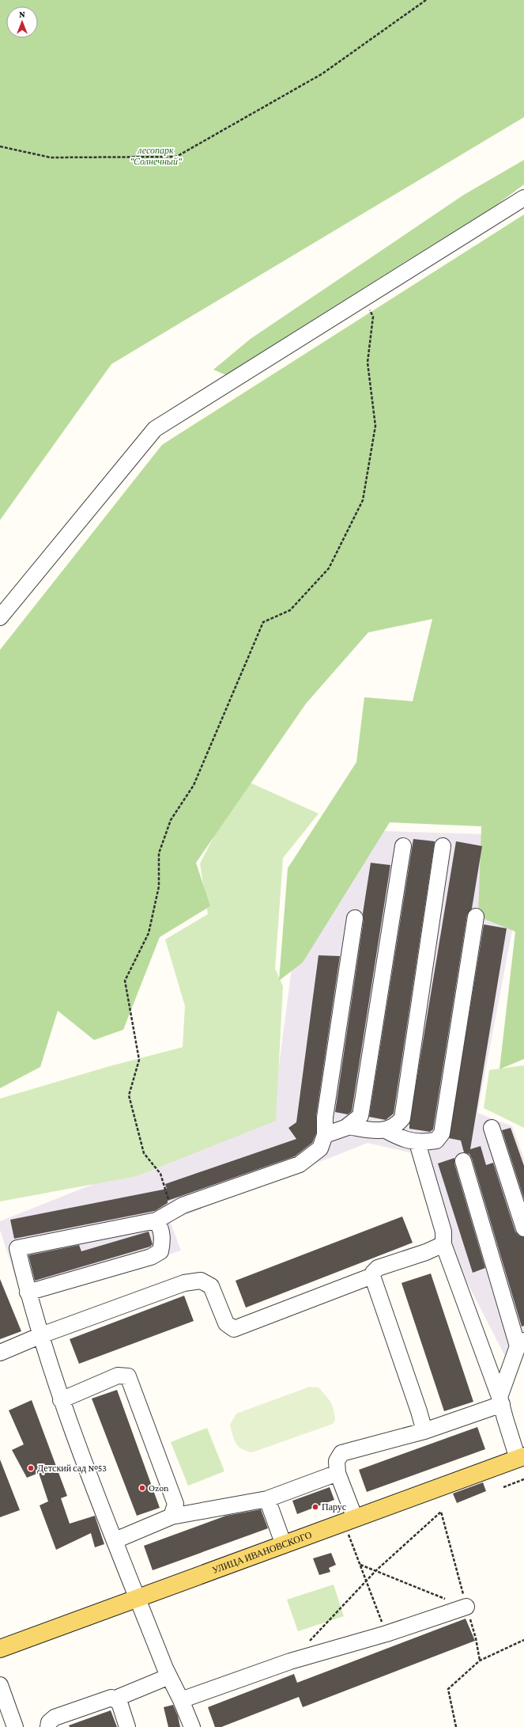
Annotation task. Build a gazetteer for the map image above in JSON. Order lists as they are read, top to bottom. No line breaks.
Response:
{"streets":{"main road":["УЛИЦА ИВАНОВСКОГО"]},"parks":["лесопарк \"Солнечный\""],"places":["Детский сад №53","Ozon","Парус"],"north":"top"}
